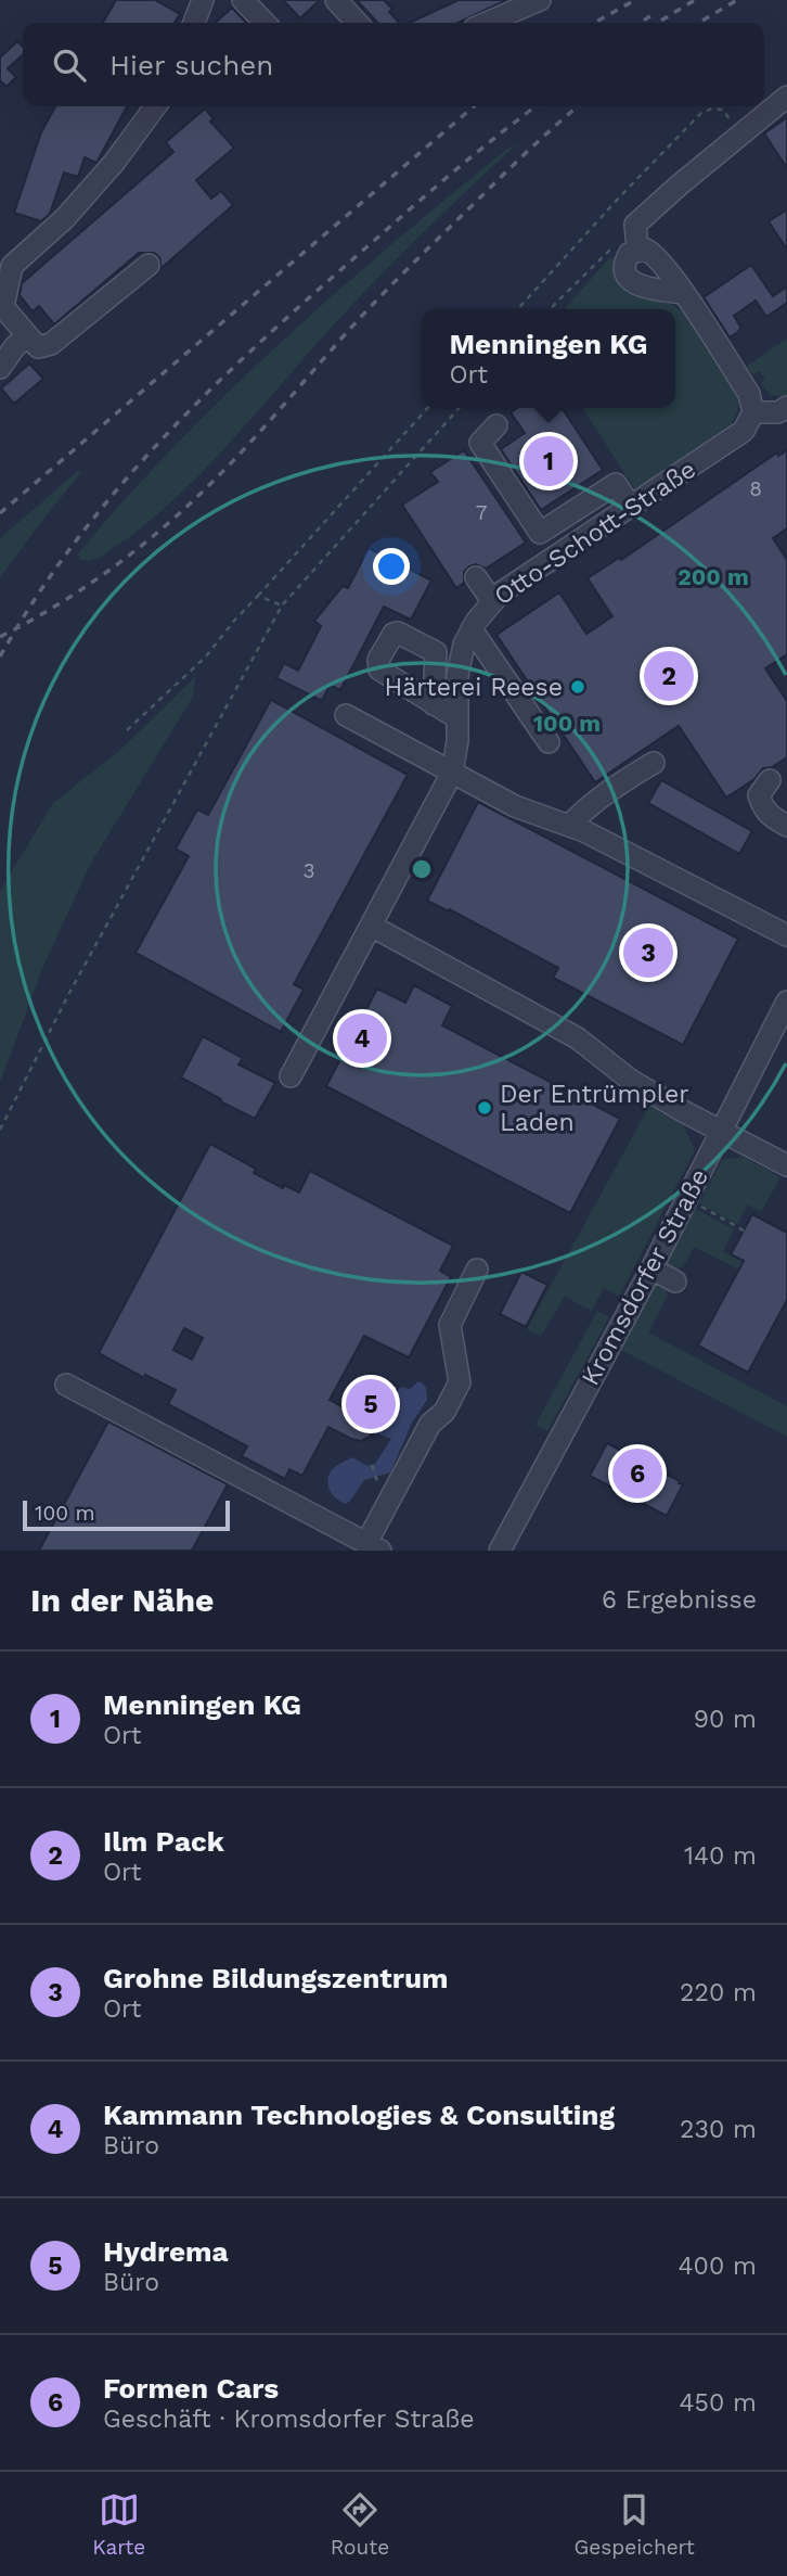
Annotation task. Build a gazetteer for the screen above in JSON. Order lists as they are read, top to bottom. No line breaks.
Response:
{"streets":{"street":["Otto-Schott-Straße","Kromsdorfer Straße"]},"places":["Härterei Reese","Der Entrümpler Laden"],"house_numbers":["8","7","3"],"scale_bar":"100 m","page":{"search":"Hier suchen","popup":["Menningen KG","Ort"],"pins":["1","2","3","4","5","6"],"scale":"100 m","heading":["In der Nähe","6 Ergebnisse"],"list":[{"mark":"1","name":"Menningen KG","note":"Ort","value":"90 m"},{"mark":"2","name":"Ilm Pack","note":"Ort","value":"140 m"},{"mark":"3","name":"Grohne Bildungszentrum","note":"Ort","value":"220 m"},{"mark":"4","name":"Kammann Technologies & Consulting","note":"Büro","value":"230 m"},{"mark":"5","name":"Hydrema","note":"Büro","value":"400 m"},{"mark":"6","name":"Formen Cars","note":"Geschäft · Kromsdorfer Straße","value":"450 m"}],"nav":["Karte","Route","Gespeichert"]},"rings":["200 m","100 m"]}
